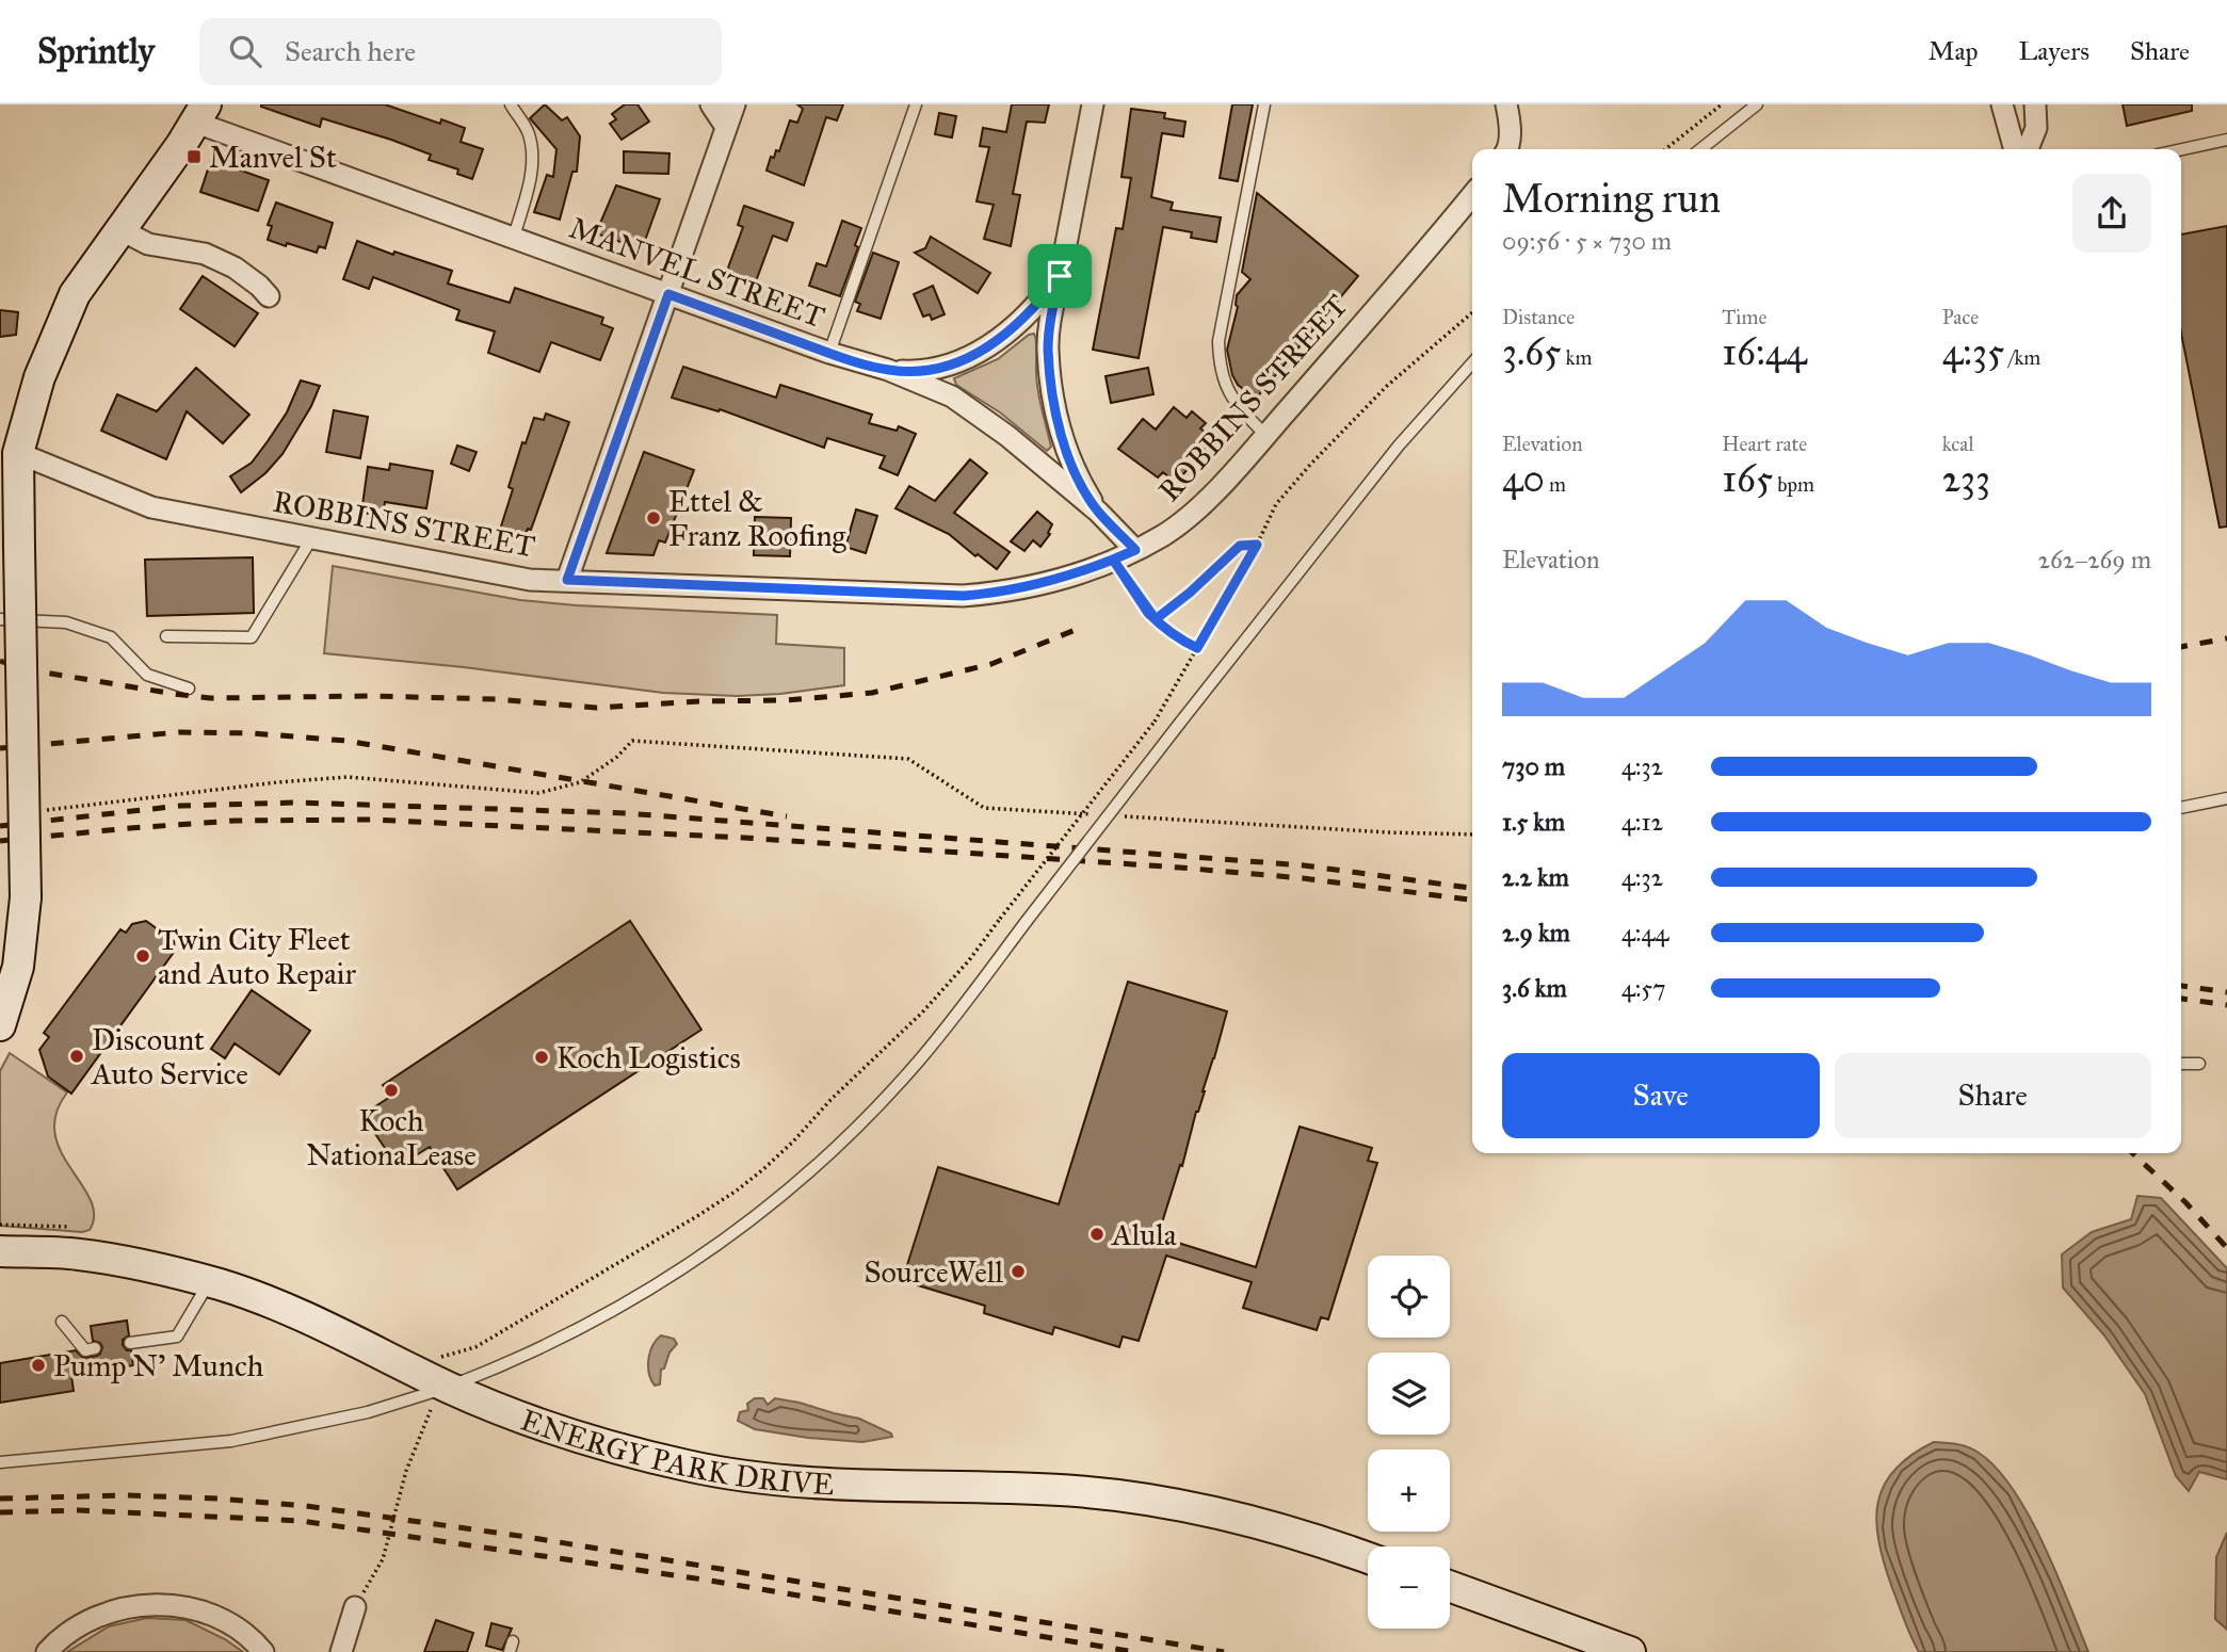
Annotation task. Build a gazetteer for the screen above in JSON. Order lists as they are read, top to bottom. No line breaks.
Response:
{"streets":{"street":["MANVEL STREET","ROBBINS STREET","ENERGY PARK DRIVE"]},"crossings":[["MANVEL STREET","ROBBINS STREET"]],"places":{"transit":["Manvel St"],"other":["Ettel & Franz Roofing","Twin City Fleet and Auto Repair","Discount Auto Service","Koch Logistics","Koch NationaLease","Alula","SourceWell","Pump N' Munch"]},"page":{"header":"Sprintly","search":"Search here","nav":["Map","Layers","Share"],"heading":["Morning run","09:56 · 5 × 730 m"],"stats":[["Distance","3.65 km"],["Time","16:44"],["Pace","4:35 /km"],["Elevation","40 m"],["Heart rate","165 bpm"],["kcal","233"]],"chart":["Elevation","262–269 m"],"list":[{"name":"730 m","note":"4:32"},{"name":"1.5 km","note":"4:12"},{"name":"2.2 km","note":"4:32"},{"name":"2.9 km","note":"4:44"},{"name":"3.6 km","note":"4:57"}],"buttons":["Save","Share"],"map_buttons":["+","−"]}}
